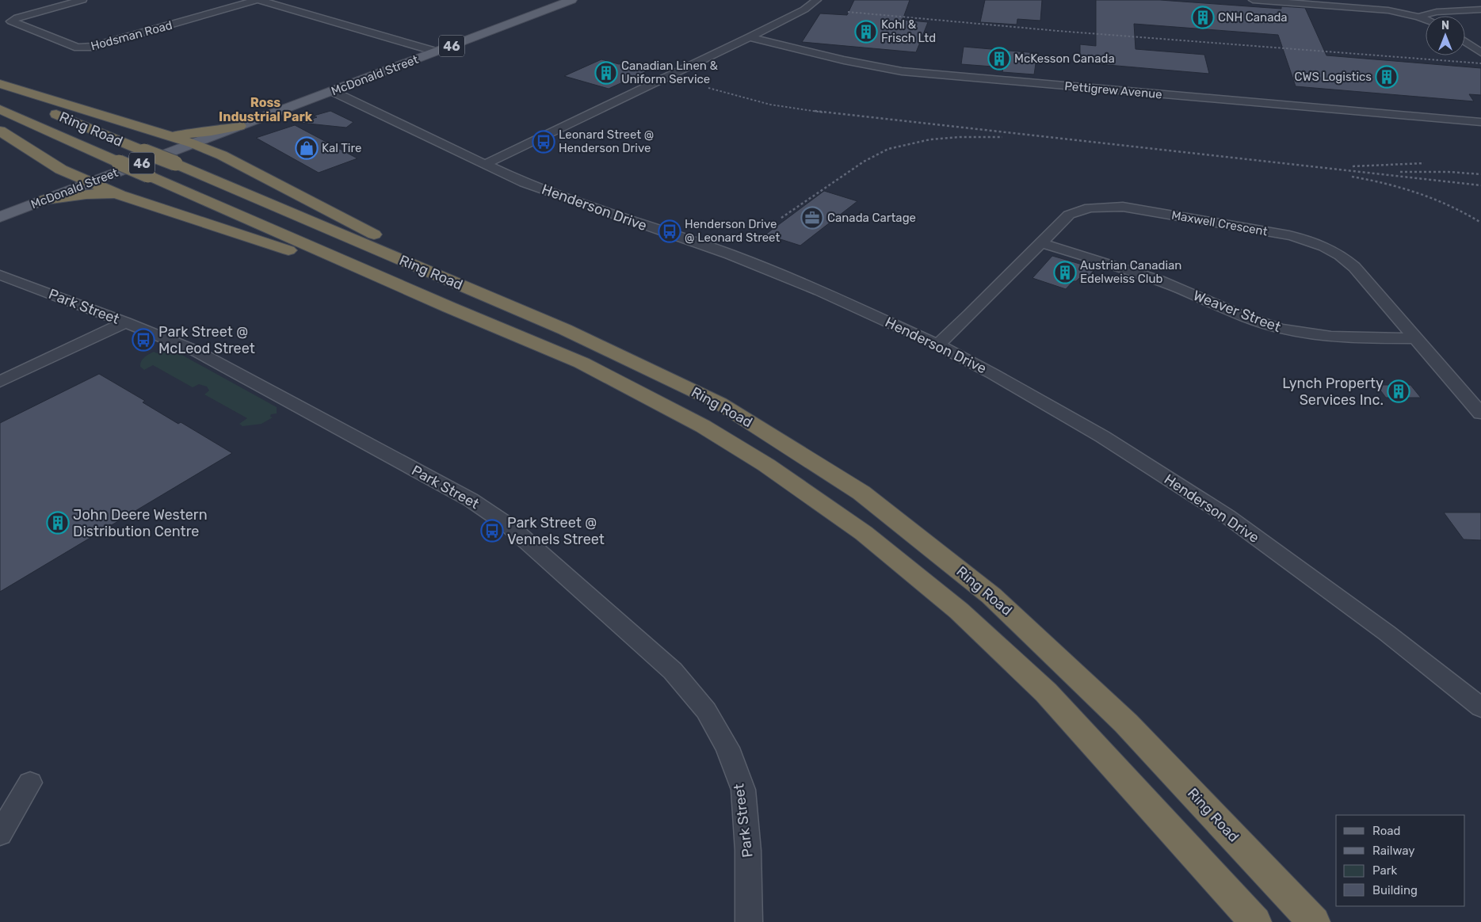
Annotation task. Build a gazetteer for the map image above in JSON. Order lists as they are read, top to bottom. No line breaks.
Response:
{"streets":{"highway":["Ring Road"],"main road":["46","McDonald Street"],"street":["Hodsman Road","Pettigrew Avenue","Henderson Drive","Maxwell Crescent","Park Street","Weaver Street"]},"crossings":[["Hodsman Road","McDonald Street"],["McDonald Street","Henderson Drive"],["Henderson Drive","Maxwell Crescent"],["Maxwell Crescent","Weaver Street"]],"districts":["Ross Industrial Park"],"places":{"building":["CNH Canada","Kohl & Frisch Ltd","McKesson Canada","Canadian Linen & Uniform Service","CWS Logistics","Austrian Canadian Edelweiss Club","Lynch Property Services Inc.","John Deere Western Distribution Centre"],"bus stop":["Leonard Street @ Henderson Drive","Henderson Drive @ Leonard Street","Park Street @ McLeod Street","Park Street @ Vennels Street"],"shop":["Kal Tire"],"office":["Canada Cartage"]},"legend":["Road","Railway","Park","Building"],"north":"top"}
